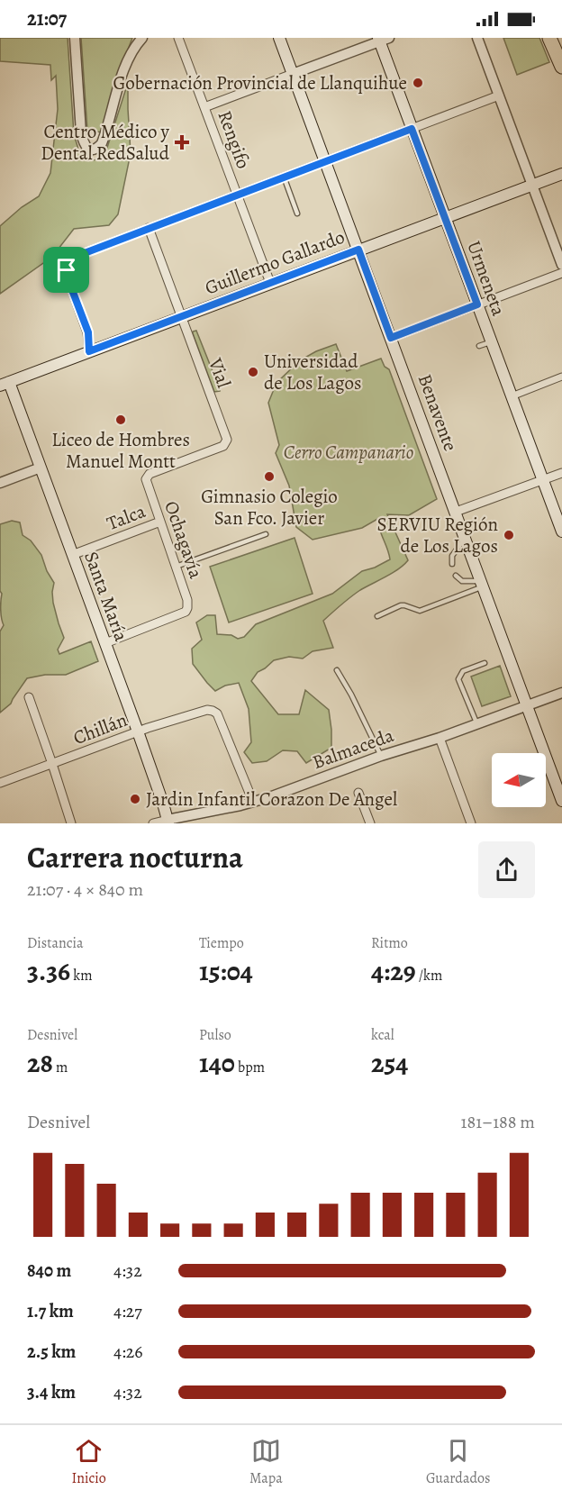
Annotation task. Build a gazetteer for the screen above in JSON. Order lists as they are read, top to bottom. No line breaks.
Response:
{"streets":{"main road":["Guillermo Gallardo","Urmeneta","Benavente","Santa María"],"street":["Rengifo","Vial","Talca","Ochagavía","Chillán","Balmaceda"]},"crossings":[["Rengifo","Guillermo Gallardo"],["Guillermo Gallardo","Urmeneta"],["Guillermo Gallardo","Vial"],["Guillermo Gallardo","Benavente"],["Guillermo Gallardo","Santa María"],["Vial","Ochagavía"],["Benavente","Balmaceda"],["Talca","Ochagavía"],["Talca","Santa María"],["Ochagavía","Santa María"],["Santa María","Chillán"],["Santa María","Balmaceda"],["Chillán","Balmaceda"]],"parks":["Cerro Campanario"],"places":{"other":["Gobernación Provincial de Llanquihue","Universidad de Los Lagos","Liceo de Hombres Manuel Montt","Gimnasio Colegio San Fco. Javier","SERVIU Región de Los Lagos","Jardin Infantil Corazon De Angel"],"health":["Centro Médico y Dental RedSalud"]},"north":"left","page":{"status":"21:07","heading":["Carrera nocturna","21:07 · 4 × 840 m"],"stats":[["Distancia","3.36 km"],["Tiempo","15:04"],["Ritmo","4:29 /km"],["Desnivel","28 m"],["Pulso","140 bpm"],["kcal","254"]],"chart":["Desnivel","181–188 m"],"list":[{"name":"840 m","note":"4:32"},{"name":"1.7 km","note":"4:27"},{"name":"2.5 km","note":"4:26"},{"name":"3.4 km","note":"4:32"}],"tabs":["Inicio","Mapa","Guardados"]}}
